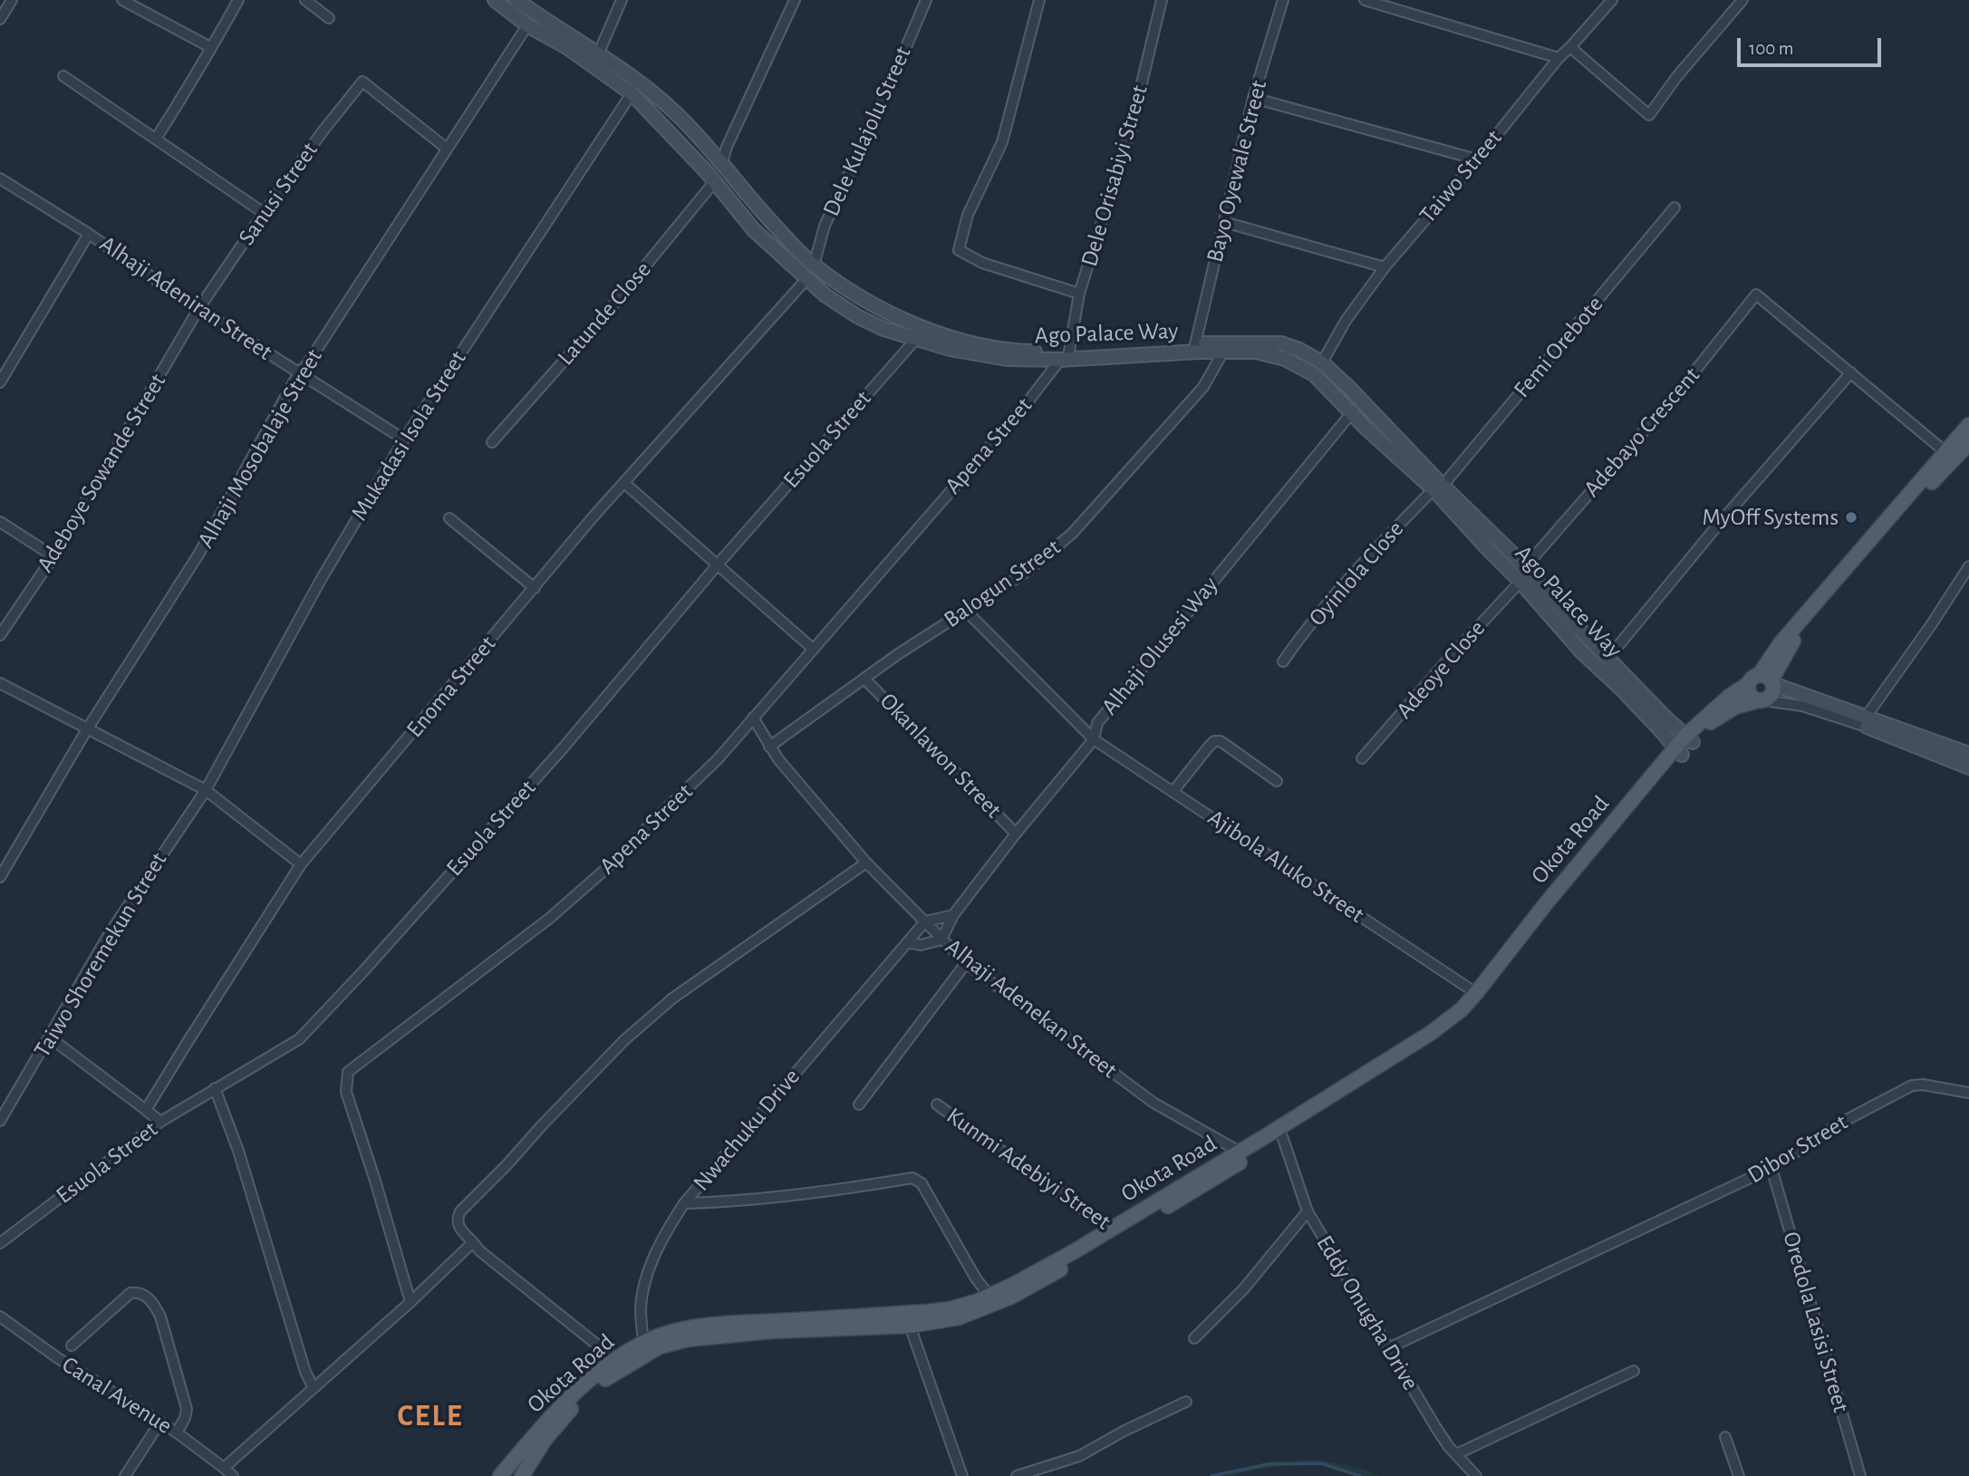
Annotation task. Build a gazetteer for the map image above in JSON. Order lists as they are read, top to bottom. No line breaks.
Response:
{"streets":{"main road":["Ago Palace Way","Okota Road"],"street":["Dele Kulajolu Street","Bayo Oyewale Street","Dele Orisabiyi Street","Taiwo Street","Sanusi Street","Alhaji Adeniran Street","Latunde Close","Femi Orebote","Adebayo Crescent","Mukadasi Isola Street","Esuola Street","Apena Street","Alhaji Mosobalaje Street","Adeboye Sowande Street","Oyinlola Close","Balogun Street","Alhaji Olusesi Way","Adeoye Close","Enoma Street","Okanlawon Street","Ajibola Aluko Street","Taiwo Shoremekun Street","Alhaji Adenekan Street","Nwachuku Drive","Dibor Street","Kunmi Adebiyi Street","Eddy Onugha Drive","Oredola Lasisi Street","Canal Avenue"]},"crossings":[["Dele Kulajolu Street","Ago Palace Way"],["Bayo Oyewale Street","Ago Palace Way"],["Dele Orisabiyi Street","Ago Palace Way"],["Dele Orisabiyi Street","Apena Street"],["Taiwo Street","Ago Palace Way"],["Sanusi Street","Alhaji Adeniran Street"],["Sanusi Street","Alhaji Mosobalaje Street"],["Sanusi Street","Adeboye Sowande Street"],["Alhaji Adeniran Street","Mukadasi Isola Street"],["Alhaji Adeniran Street","Alhaji Mosobalaje Street"],["Alhaji Adeniran Street","Adeboye Sowande Street"],["Latunde Close","Ago Palace Way"],["Ago Palace Way","Femi Orebote"],["Ago Palace Way","Adebayo Crescent"],["Ago Palace Way","Mukadasi Isola Street"],["Ago Palace Way","Esuola Street"],["Ago Palace Way","Apena Street"],["Ago Palace Way","Alhaji Mosobalaje Street"],["Ago Palace Way","Oyinlola Close"],["Ago Palace Way","Balogun Street"],["Ago Palace Way","Alhaji Olusesi Way"],["Ago Palace Way","Adeoye Close"],["Ago Palace Way","Enoma Street"],["Ago Palace Way","Okota Road"],["Femi Orebote","Oyinlola Close"],["Adebayo Crescent","Adeoye Close"],["Mukadasi Isola Street","Taiwo Shoremekun Street"],["Apena Street","Alhaji Adenekan Street"],["Balogun Street","Okanlawon Street"],["Balogun Street","Ajibola Aluko Street"],["Balogun Street","Alhaji Adenekan Street"],["Alhaji Olusesi Way","Okanlawon Street"],["Alhaji Olusesi Way","Ajibola Aluko Street"],["Alhaji Olusesi Way","Alhaji Adenekan Street"],["Okota Road","Ajibola Aluko Street"],["Okota Road","Alhaji Adenekan Street"],["Okota Road","Nwachuku Drive"],["Okota Road","Kunmi Adebiyi Street"],["Okota Road","Eddy Onugha Drive"],["Alhaji Adenekan Street","Nwachuku Drive"],["Dibor Street","Eddy Onugha Drive"],["Dibor Street","Oredola Lasisi Street"]],"districts":["CELE"],"places":["MyOff Systems"],"scale_bar":"100 m"}
